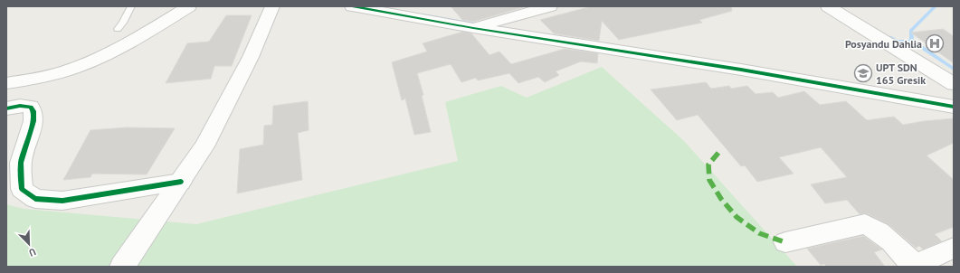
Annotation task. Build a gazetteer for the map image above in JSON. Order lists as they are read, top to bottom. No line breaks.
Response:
{"places":{"hospital":["Posyandu Dahlia"],"school or university":["UPT SDN 165 Gresik"]},"north":"bottom right"}
